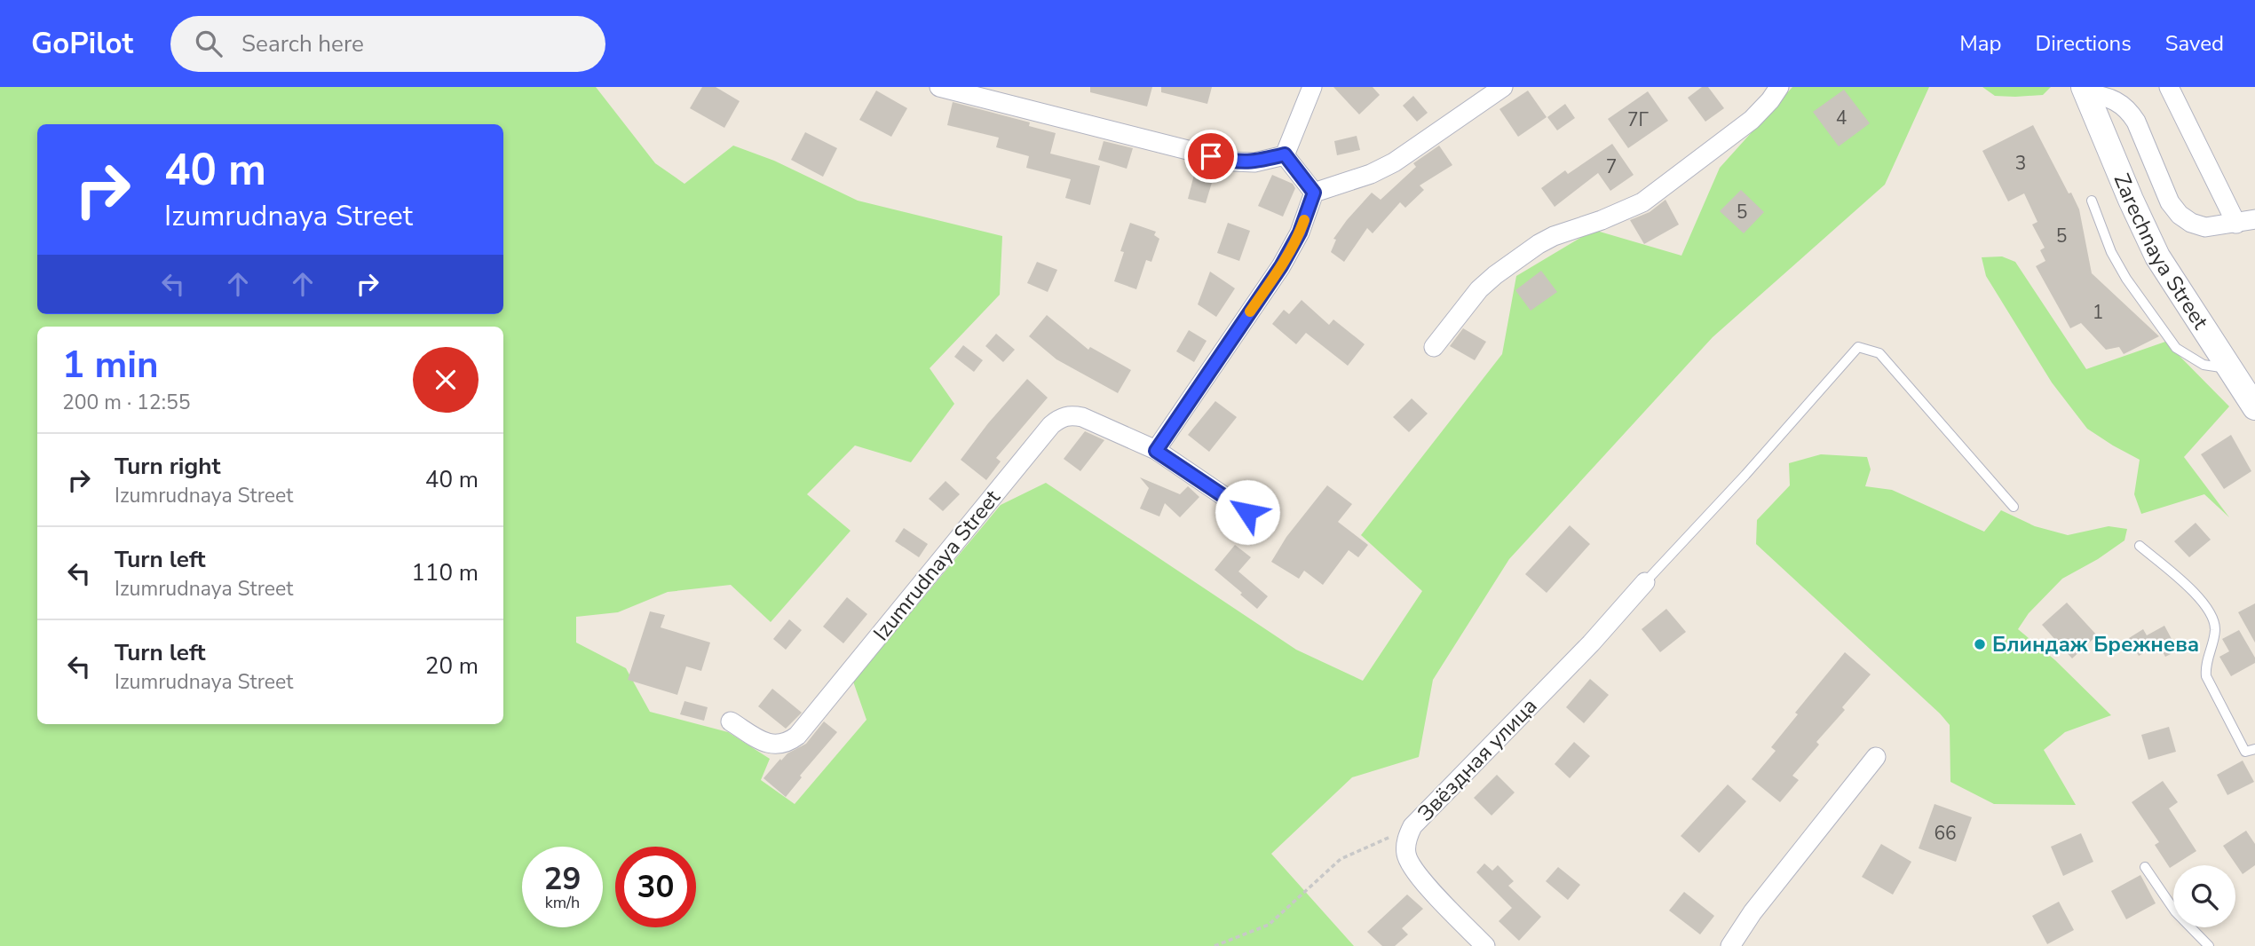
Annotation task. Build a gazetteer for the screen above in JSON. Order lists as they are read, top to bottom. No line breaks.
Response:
{"streets":{"street":["Zarechnaya Street","Izumrudnaya Street","Звёздная улица"]},"places":["Блиндаж Брежнева"],"house_numbers":["4","7Г","3","7","5","5","1","66"],"page":{"header":"GoPilot","search":"Search here","nav":["Map","Directions","Saved"],"turn":["40 m","Izumrudnaya Street"],"heading":["1 min","200 m · 12:55"],"list":[{"name":"Turn right","note":"Izumrudnaya Street","value":"40 m"},{"name":"Turn left","note":"Izumrudnaya Street","value":"110 m"},{"name":"Turn left","note":"Izumrudnaya Street","value":"20 m"}],"speed":"29 km/h","limit":"30"}}
